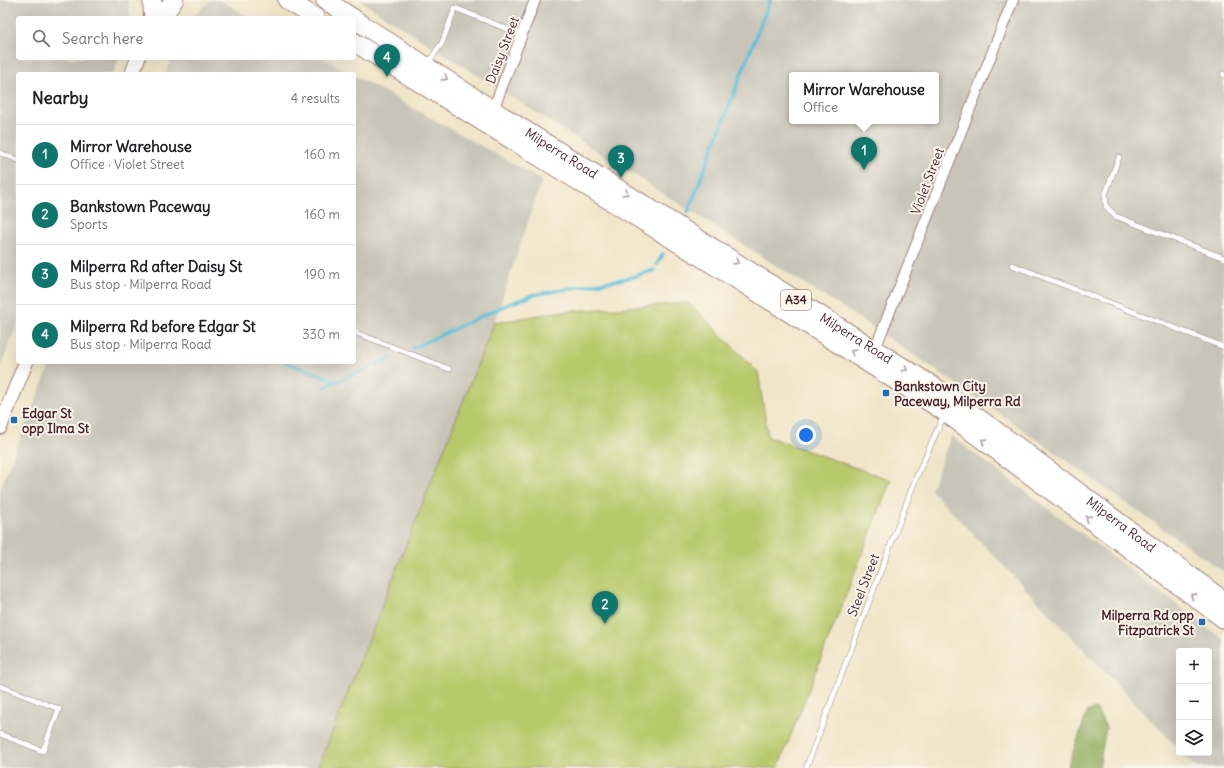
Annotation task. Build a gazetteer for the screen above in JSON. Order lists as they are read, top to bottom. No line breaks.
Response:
{"streets":{"highway":["Milperra Road","A34"],"street":["Daisy Street","Violet Street"],"lane":["Steel Street"]},"crossings":[["Daisy Street","Milperra Road"],["Milperra Road","Violet Street"],["Milperra Road","Steel Street"]],"places":{"transit":["Bankstown City Paceway, Milperra Rd","Edgar St opp Ilma St","Milperra Rd opp Fitzpatrick St"]},"page":{"search":"Search here","pins":["4","1","3","2"],"popup":["Mirror Warehouse","Office"],"heading":["Nearby","4 results"],"list":[{"mark":"1","name":"Mirror Warehouse","note":"Office · Violet Street","value":"160 m"},{"mark":"2","name":"Bankstown Paceway","note":"Sports","value":"160 m"},{"mark":"3","name":"Milperra Rd after Daisy St","note":"Bus stop · Milperra Road","value":"190 m"},{"mark":"4","name":"Milperra Rd before Edgar St","note":"Bus stop · Milperra Road","value":"330 m"}],"map_buttons":["+","−"]}}
